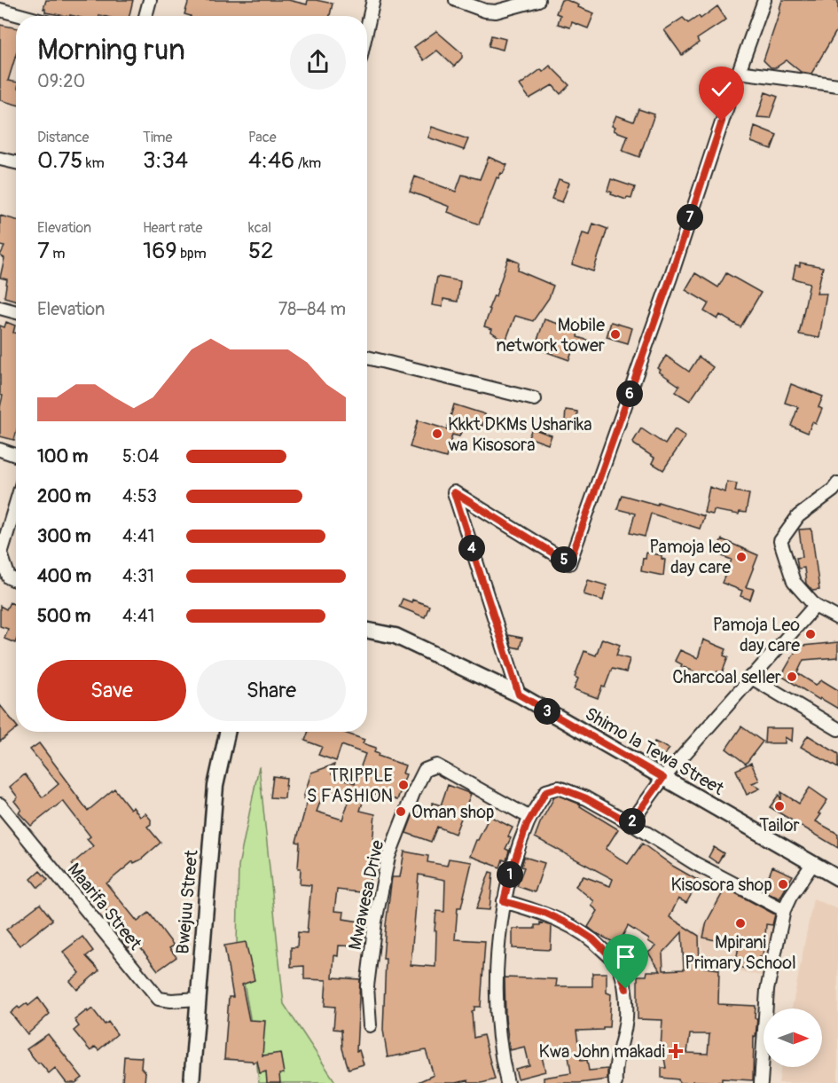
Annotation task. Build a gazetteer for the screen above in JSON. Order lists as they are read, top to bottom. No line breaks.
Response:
{"streets":{"street":["Shimo la Tewa Street","Mwawesa Drive","Bwejuu Street","Maarifa Street"]},"crossings":[["Bwejuu Street","Maarifa Street"]],"places":{"other":["Mobile network tower","Kkkt DKMs Usharika wa Kisosora","Pamoja leo day care","Pamoja Leo day care","Charcoal seller","TRIPPLE S FASHION","Tailor","Oman shop","Kisosora shop","Mpirani Primary School"],"health":["Kwa John makadi"]},"north":"right","page":{"heading":["Morning run","09:20"],"stats":[["Distance","0.75 km"],["Time","3:34"],["Pace","4:46 /km"],["Elevation","7 m"],["Heart rate","169 bpm"],["kcal","52"]],"pins":["7","6","4","5","3","2","1"],"chart":["Elevation","78–84 m"],"list":[{"name":"100 m","note":"5:04"},{"name":"200 m","note":"4:53"},{"name":"300 m","note":"4:41"},{"name":"400 m","note":"4:31"},{"name":"500 m","note":"4:41"}],"buttons":["Save","Share"]}}
